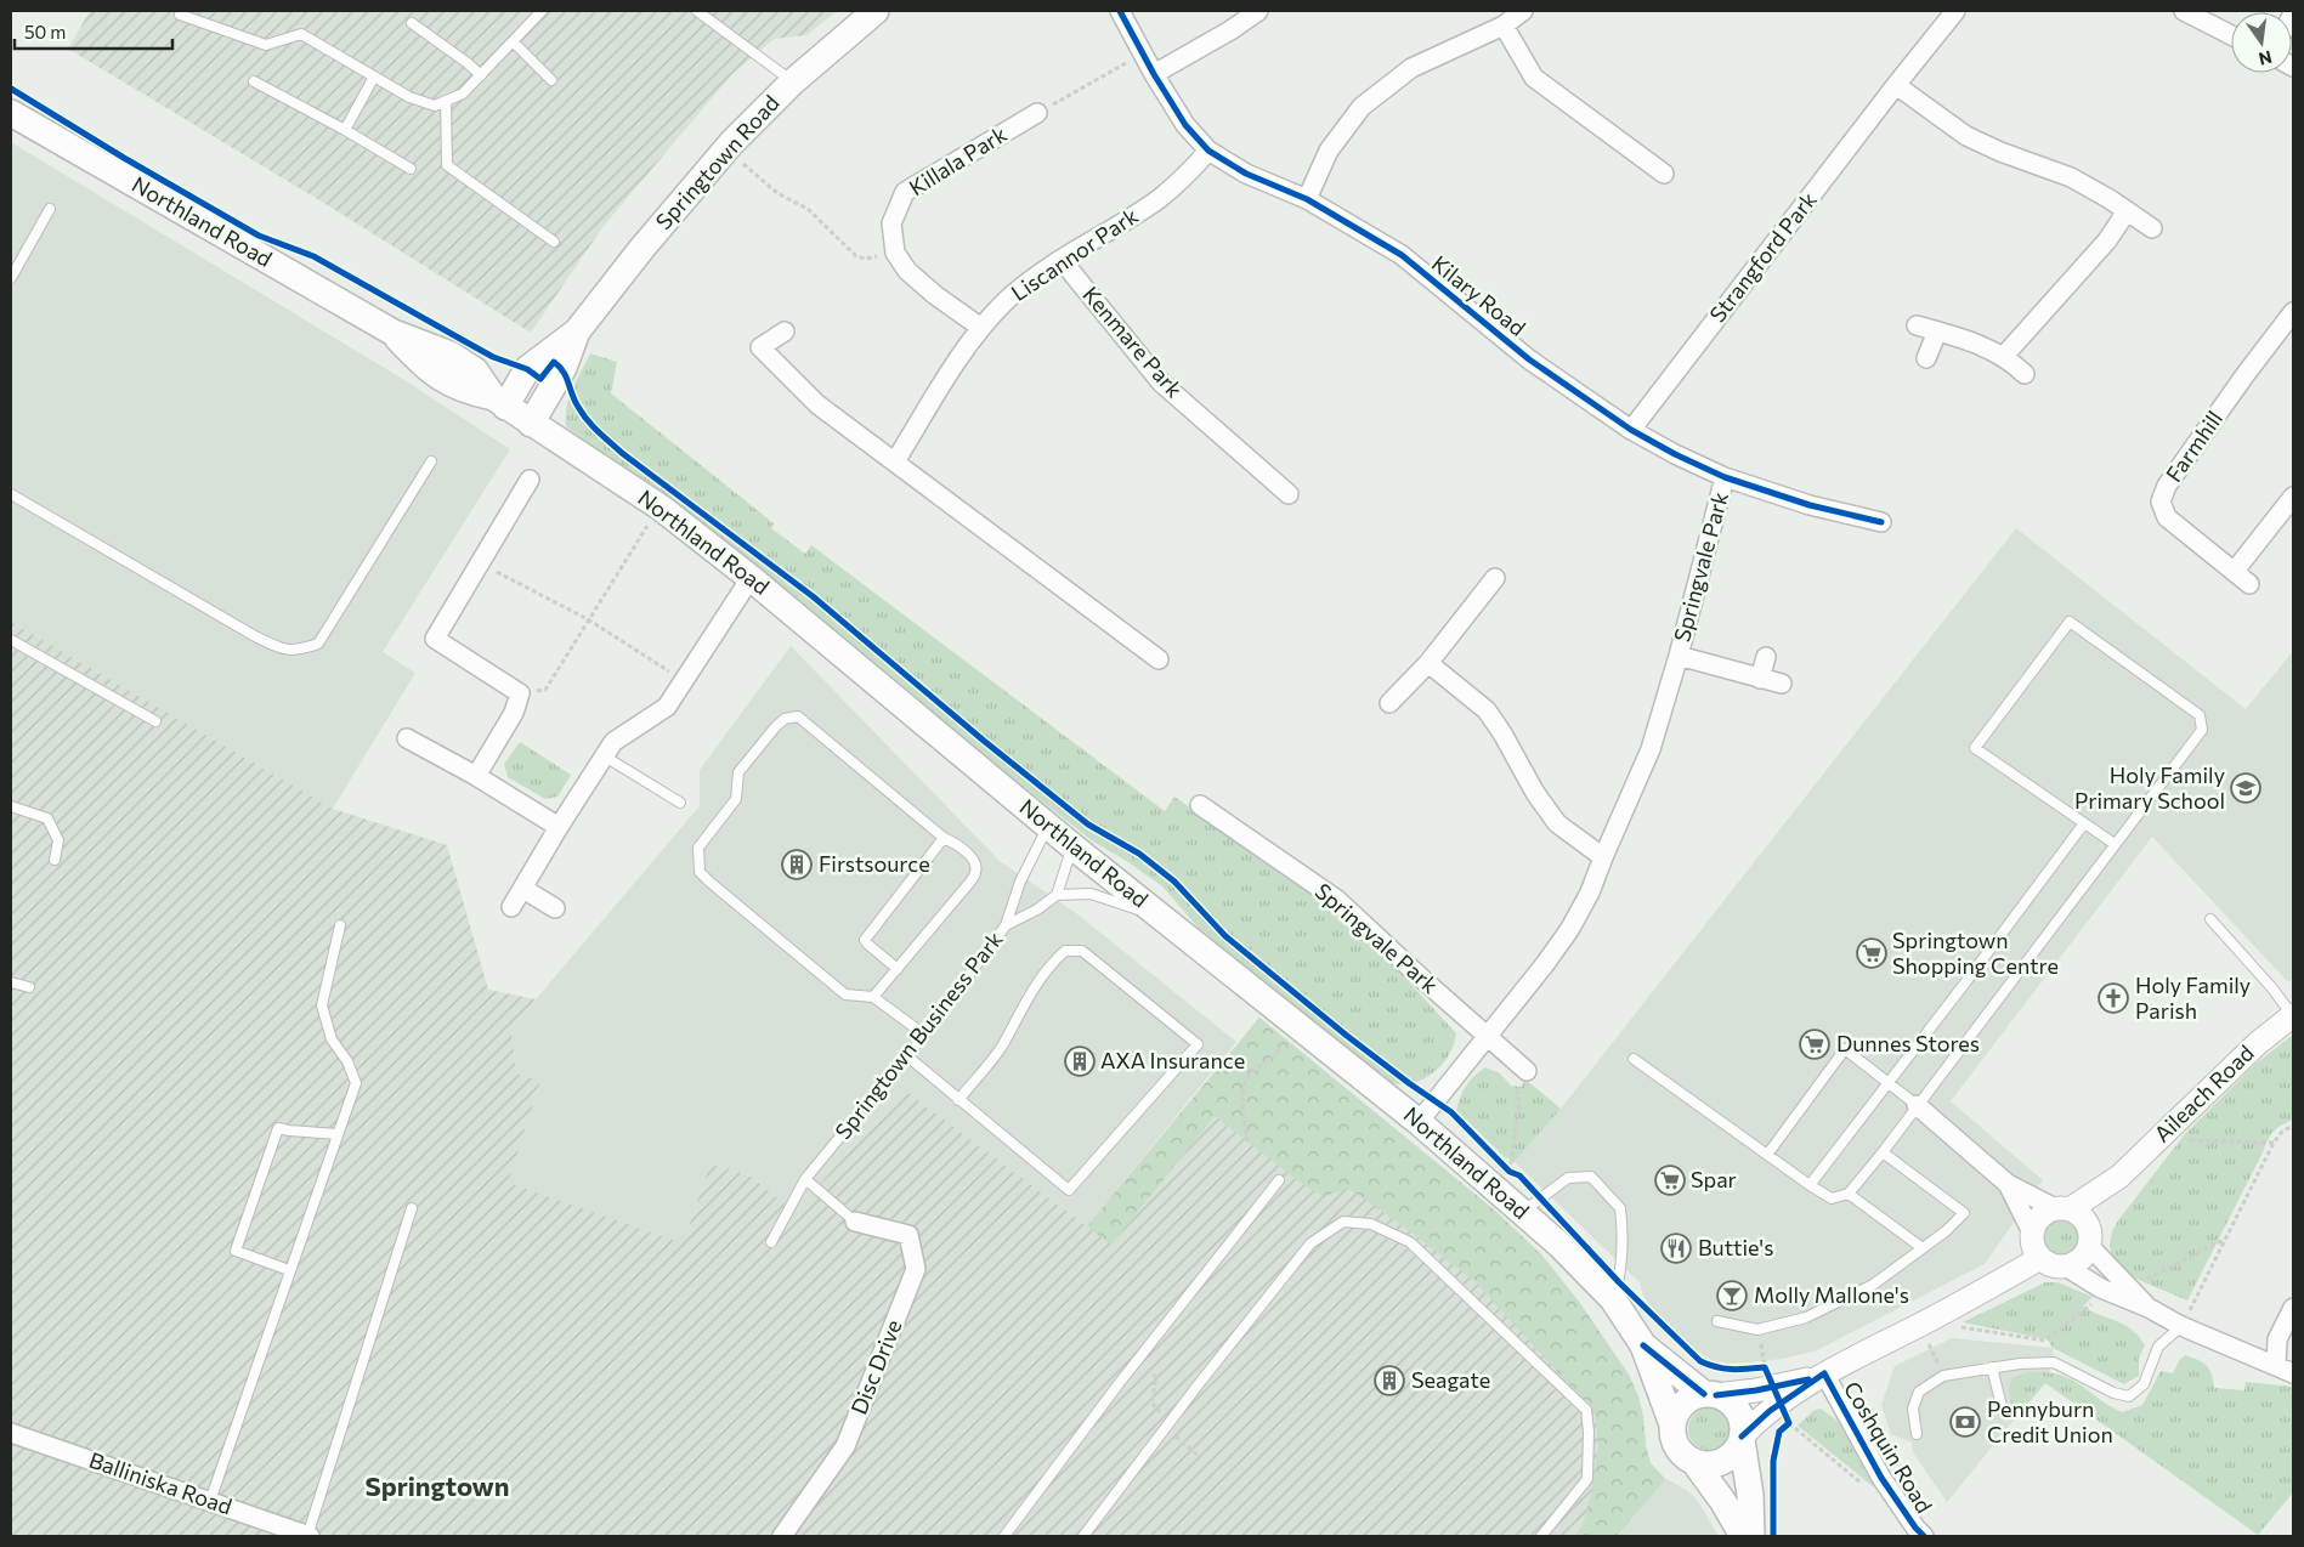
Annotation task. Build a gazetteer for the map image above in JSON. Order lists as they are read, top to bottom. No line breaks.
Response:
{"streets":{"main road":["Springtown Road","Northland Road"],"street":["Killala Park","Liscannor Park","Strangford Park","Kilary Road","Kenmare Park","Farmhill","Springvale Park","Aileach Road","Disc Drive","Coshquin Road","Balliniska Road"],"lane":["Springtown Business Park"]},"crossings":[["Springtown Road","Northland Road"],["Northland Road","Springvale Park"],["Northland Road","Springtown Business Park"],["Liscannor Park","Kilary Road"],["Liscannor Park","Kenmare Park"],["Strangford Park","Kilary Road"],["Kilary Road","Springvale Park"]],"districts":["Springtown"],"places":{"school or university":["Holy Family Primary School"],"building":["Firstsource","AXA Insurance","Seagate"],"supermarket":["Springtown Shopping Centre","Dunnes Stores","Spar"],"church":["Holy Family Parish"],"restaurant":["Buttie's"],"bar":["Molly Mallone's"],"bank":["Pennyburn Credit Union"]},"scale_bar":"50 m","north":"bottom"}
